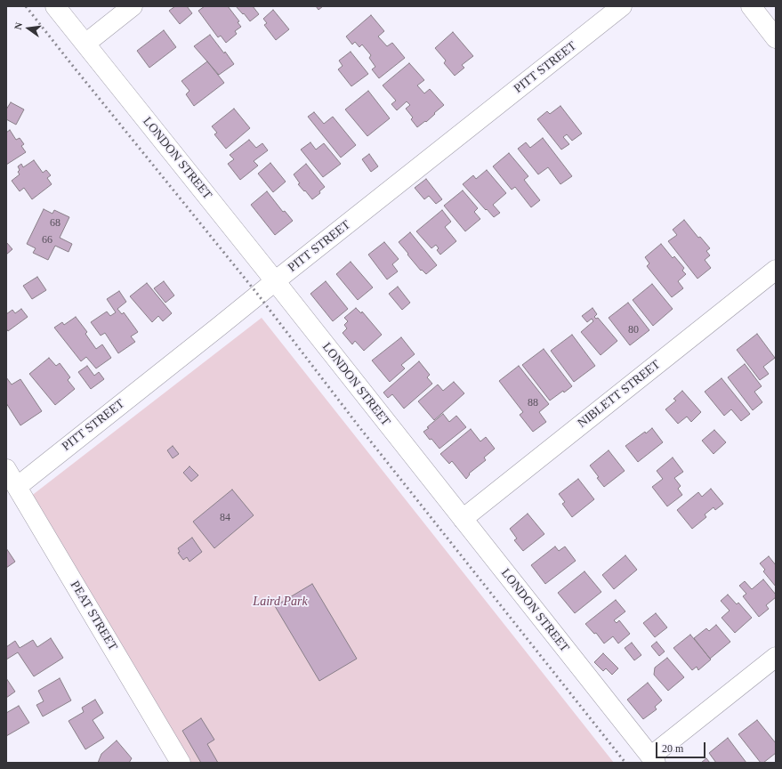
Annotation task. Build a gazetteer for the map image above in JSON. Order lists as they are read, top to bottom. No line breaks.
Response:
{"streets":{"street":["PITT STREET","LONDON STREET","NIBLETT STREET","PEAT STREET"]},"crossings":[["PITT STREET","LONDON STREET"],["PITT STREET","PEAT STREET"],["LONDON STREET","NIBLETT STREET"]],"parks":["Laird Park"],"house_numbers":["68","66","80","88","84"],"scale_bar":"20 m","north":"left"}
